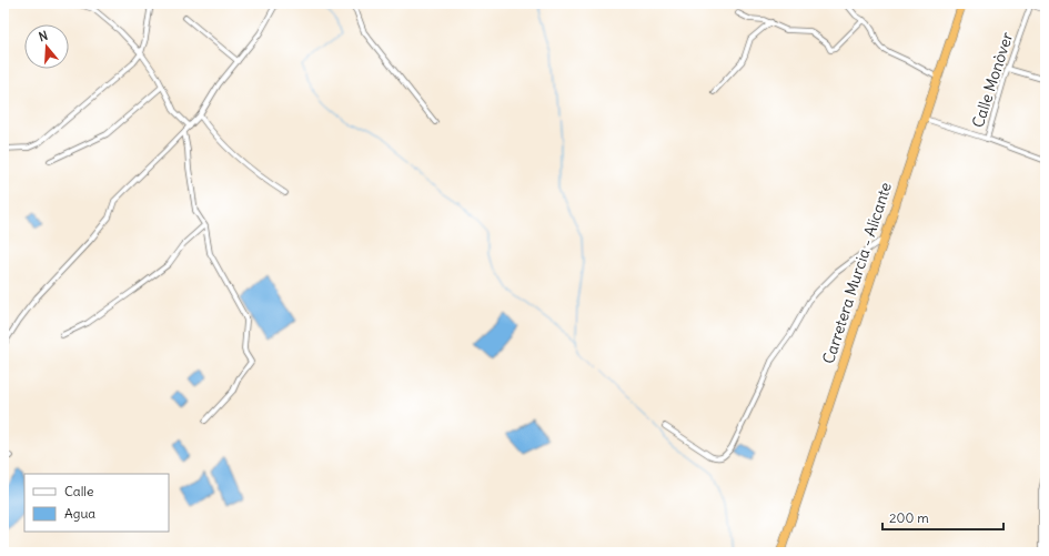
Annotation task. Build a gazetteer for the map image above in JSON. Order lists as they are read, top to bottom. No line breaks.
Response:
{"streets":{"highway":["Carretera Murcia - Alicante"],"street":["Calle Monòver"]},"legend":["Calle","Agua"],"scale_bar":"200 m","north":"top"}
